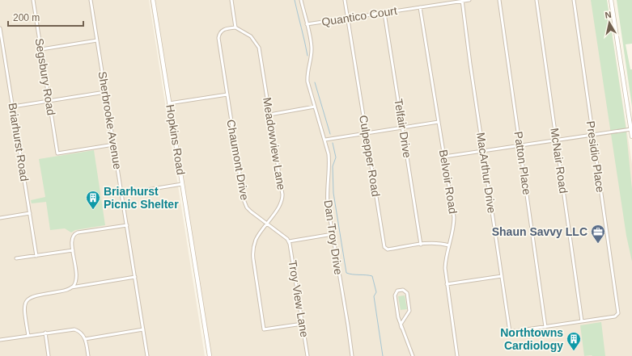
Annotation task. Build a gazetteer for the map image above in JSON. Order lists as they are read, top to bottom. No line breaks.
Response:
{"streets":{"street":["Quantico Court","Segsbury Road","Sherbrooke Avenue","Telfair Drive","Hopkins Road","Briarhurst Road","Meadowview Lane","Culpepper Road","Presidio Place","Chaumont Drive","McNair Road","Patton Place","MacArthur Drive","Belvoir Road","Dan Troy Drive","Troy View Lane"]},"crossings":[["Quantico Court","Telfair Drive"],["Quantico Court","Culpepper Road"],["Quantico Court","MacArthur Drive"],["Quantico Court","Belvoir Road"],["Quantico Court","Dan Troy Drive"],["Segsbury Road","Sherbrooke Avenue"],["Telfair Drive","Culpepper Road"],["Meadowview Lane","Chaumont Drive"],["Meadowview Lane","Troy View Lane"],["Culpepper Road","Belvoir Road"],["Presidio Place","MacArthur Drive"],["Chaumont Drive","Troy View Lane"],["McNair Road","MacArthur Drive"],["Patton Place","MacArthur Drive"]],"places":{"building":["Briarhurst Picnic Shelter","Northtowns Cardiology"],"office":["Shaun Savvy LLC"]},"scale_bar":"200 m","north":"top"}
